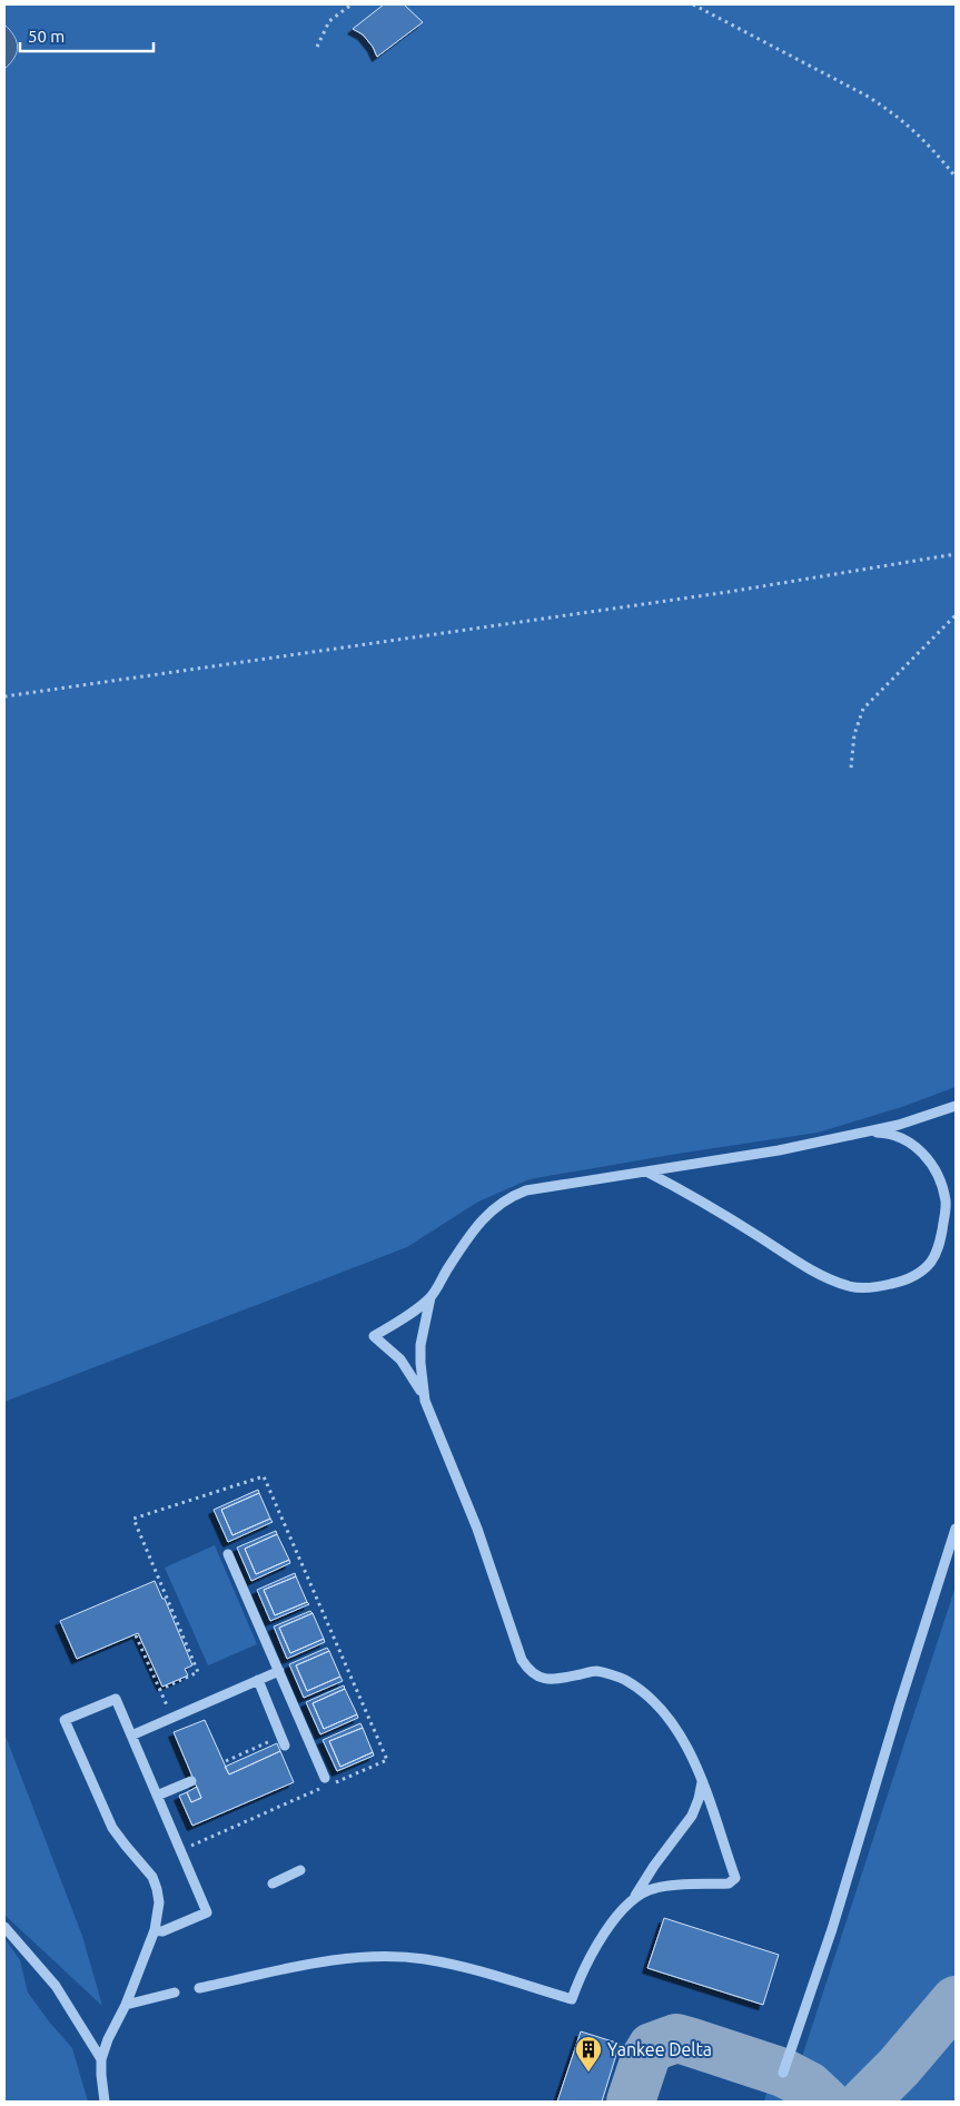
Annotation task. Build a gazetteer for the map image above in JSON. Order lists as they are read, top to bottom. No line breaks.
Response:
{"places":{"building":["Yankee Delta"]},"scale_bar":"50 m"}
